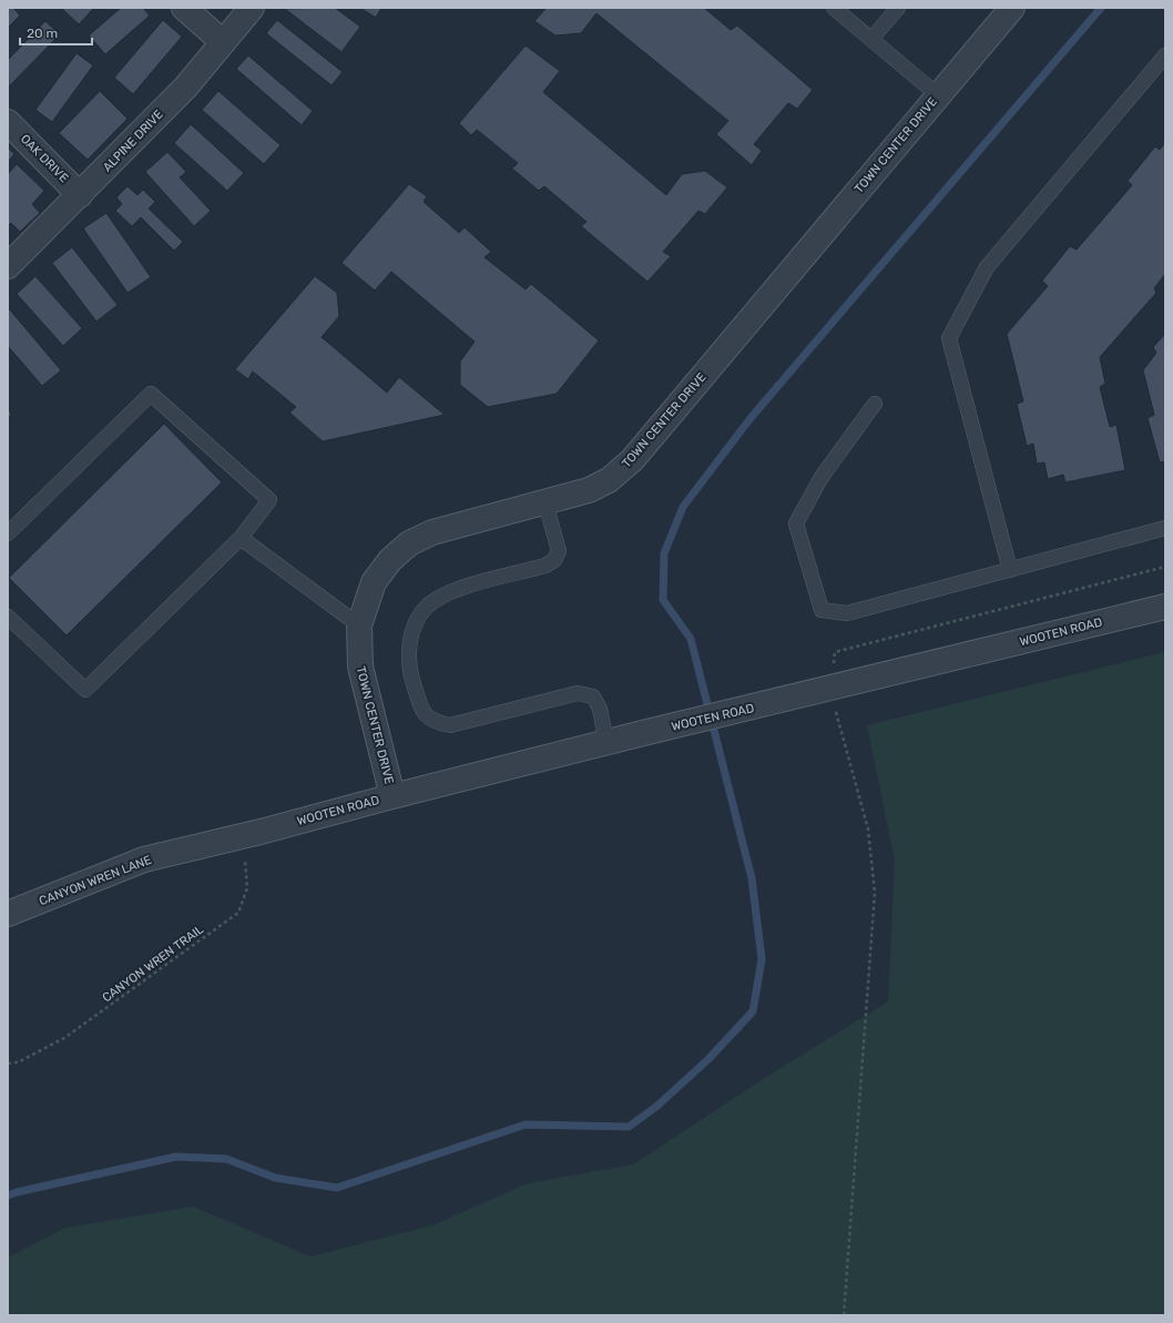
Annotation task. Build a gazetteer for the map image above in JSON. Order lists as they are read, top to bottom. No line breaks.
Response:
{"streets":{"street":["ALPINE DRIVE","TOWN CENTER DRIVE","OAK DRIVE","WOOTEN ROAD","CANYON WREN LANE"],"path":["CANYON WREN TRAIL"]},"crossings":[["ALPINE DRIVE","OAK DRIVE"],["TOWN CENTER DRIVE","WOOTEN ROAD"],["WOOTEN ROAD","CANYON WREN LANE"],["WOOTEN ROAD","CANYON WREN TRAIL"],["CANYON WREN LANE","CANYON WREN TRAIL"]],"scale_bar":"20 m"}
